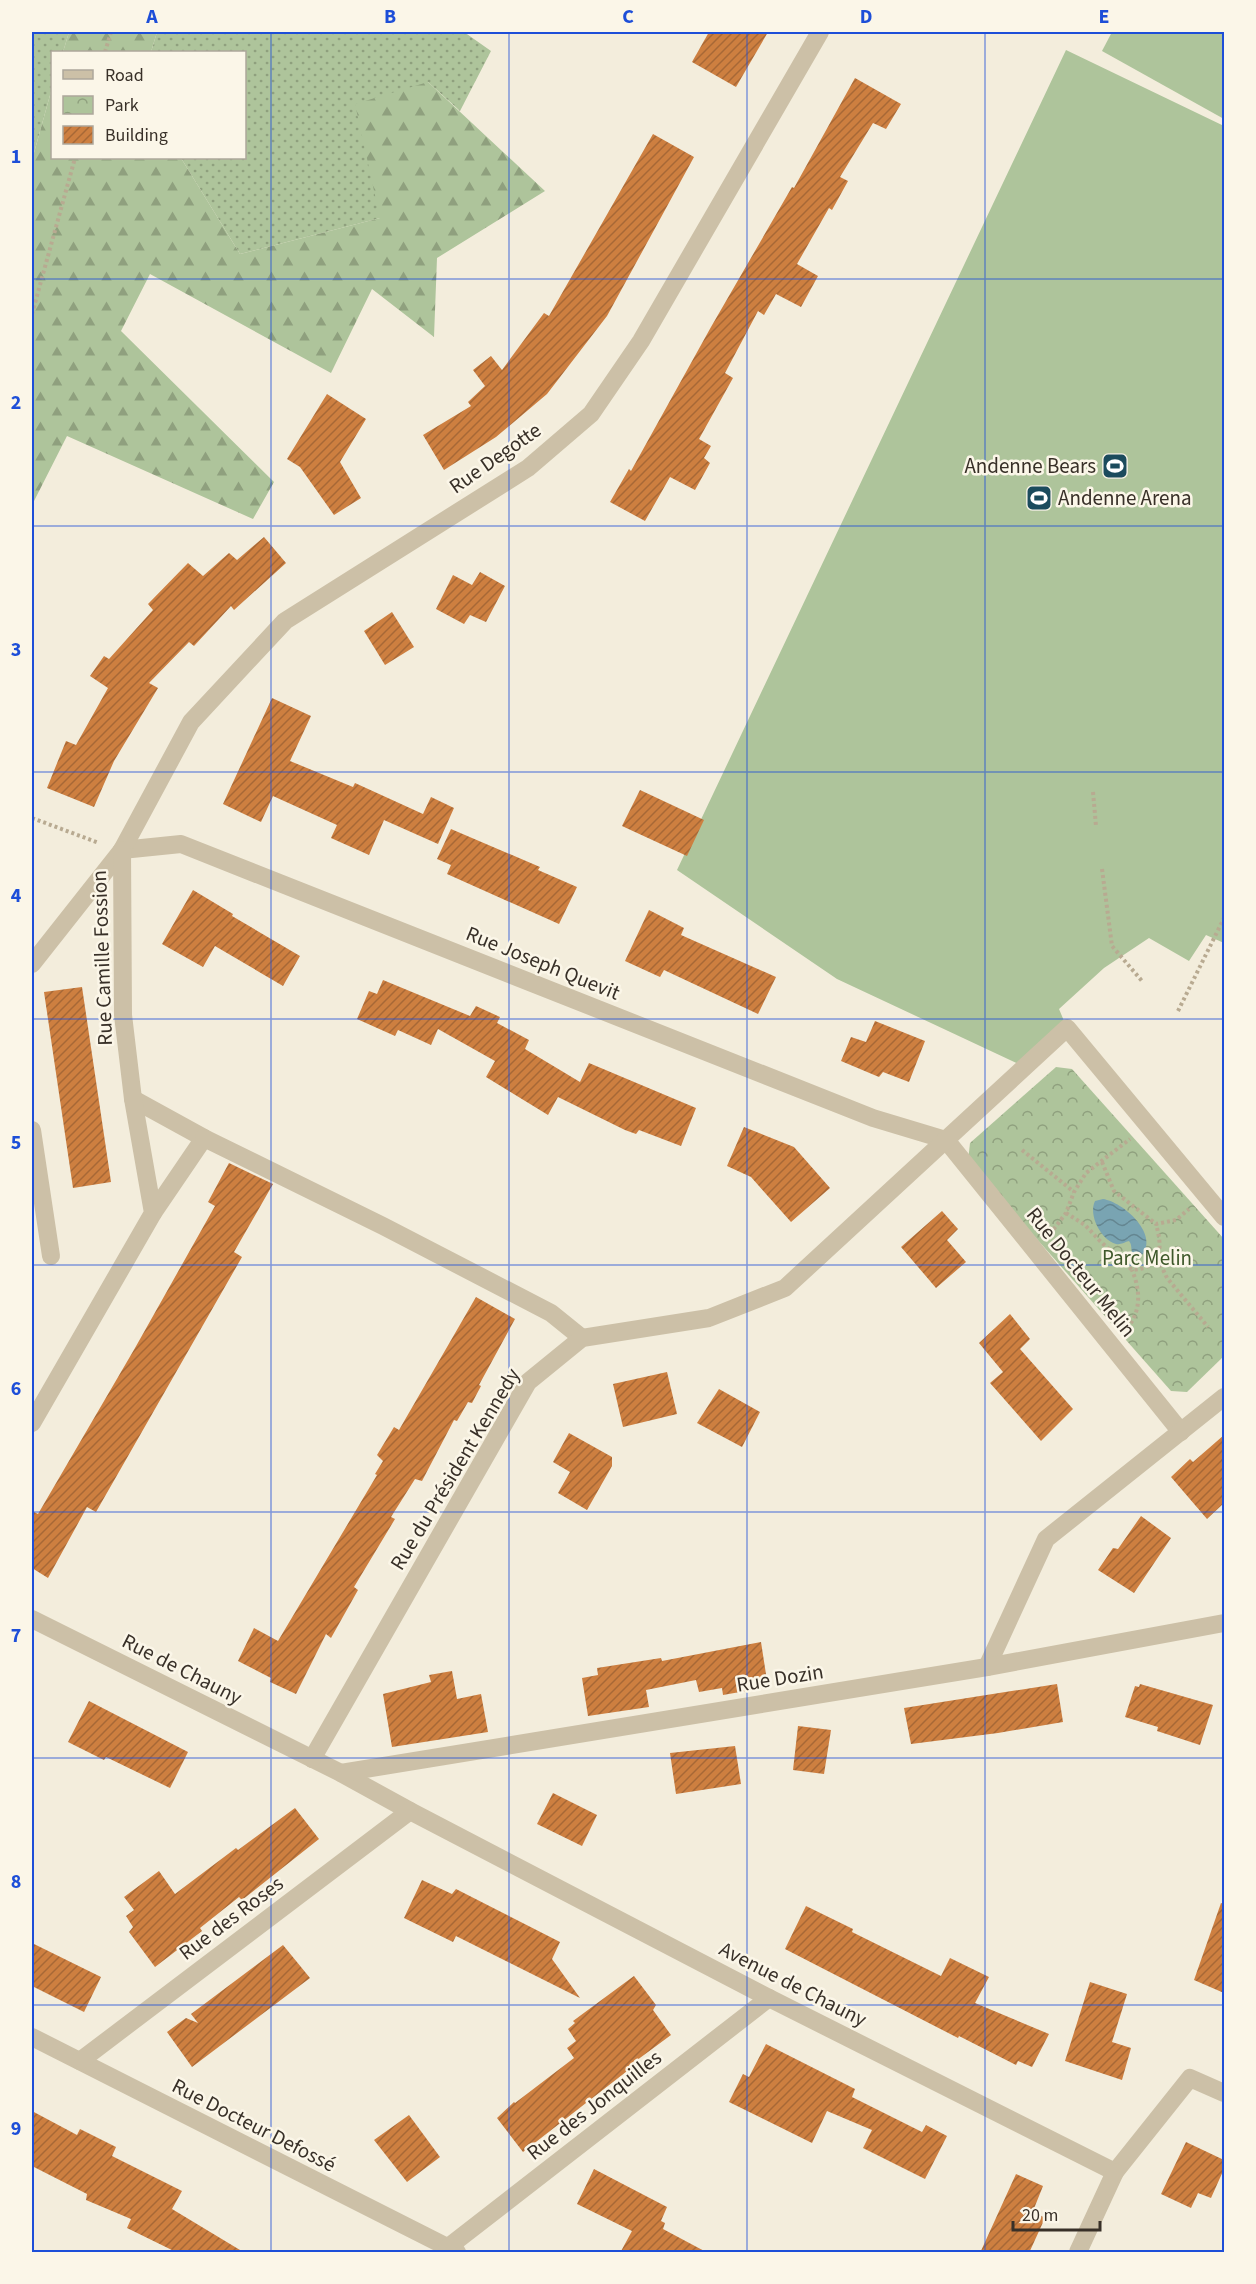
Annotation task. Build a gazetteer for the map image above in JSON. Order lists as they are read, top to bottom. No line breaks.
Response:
{"streets":{"street":["Rue Degotte","Rue Camille Fossion","Rue Joseph Quevit","Rue Docteur Melin","Rue du Président Kennedy","Rue de Chauny","Rue Dozin","Rue des Roses","Avenue de Chauny","Rue des Jonquilles","Rue Docteur Defossé"]},"crossings":[["Rue Degotte","Rue Camille Fossion"],["Rue Degotte","Rue Joseph Quevit"],["Rue Camille Fossion","Rue Joseph Quevit"],["Rue Joseph Quevit","Rue Docteur Melin"],["Rue du Président Kennedy","Rue de Chauny"],["Rue du Président Kennedy","Avenue de Chauny"],["Rue de Chauny","Avenue de Chauny"],["Rue Dozin","Avenue de Chauny"],["Rue des Roses","Avenue de Chauny"],["Rue des Roses","Rue Docteur Defossé"],["Avenue de Chauny","Rue des Jonquilles"],["Rue des Jonquilles","Rue Docteur Defossé"]],"parks":["Parc Melin"],"places":{"sports":["Andenne Bears","Andenne Arena"]},"legend":["Road","Park","Building"],"scale_bar":"20 m","grid":{"columns":["A","B","C","D","E"],"rows":["1","2","3","4","5","6","7","8","9"]}}
